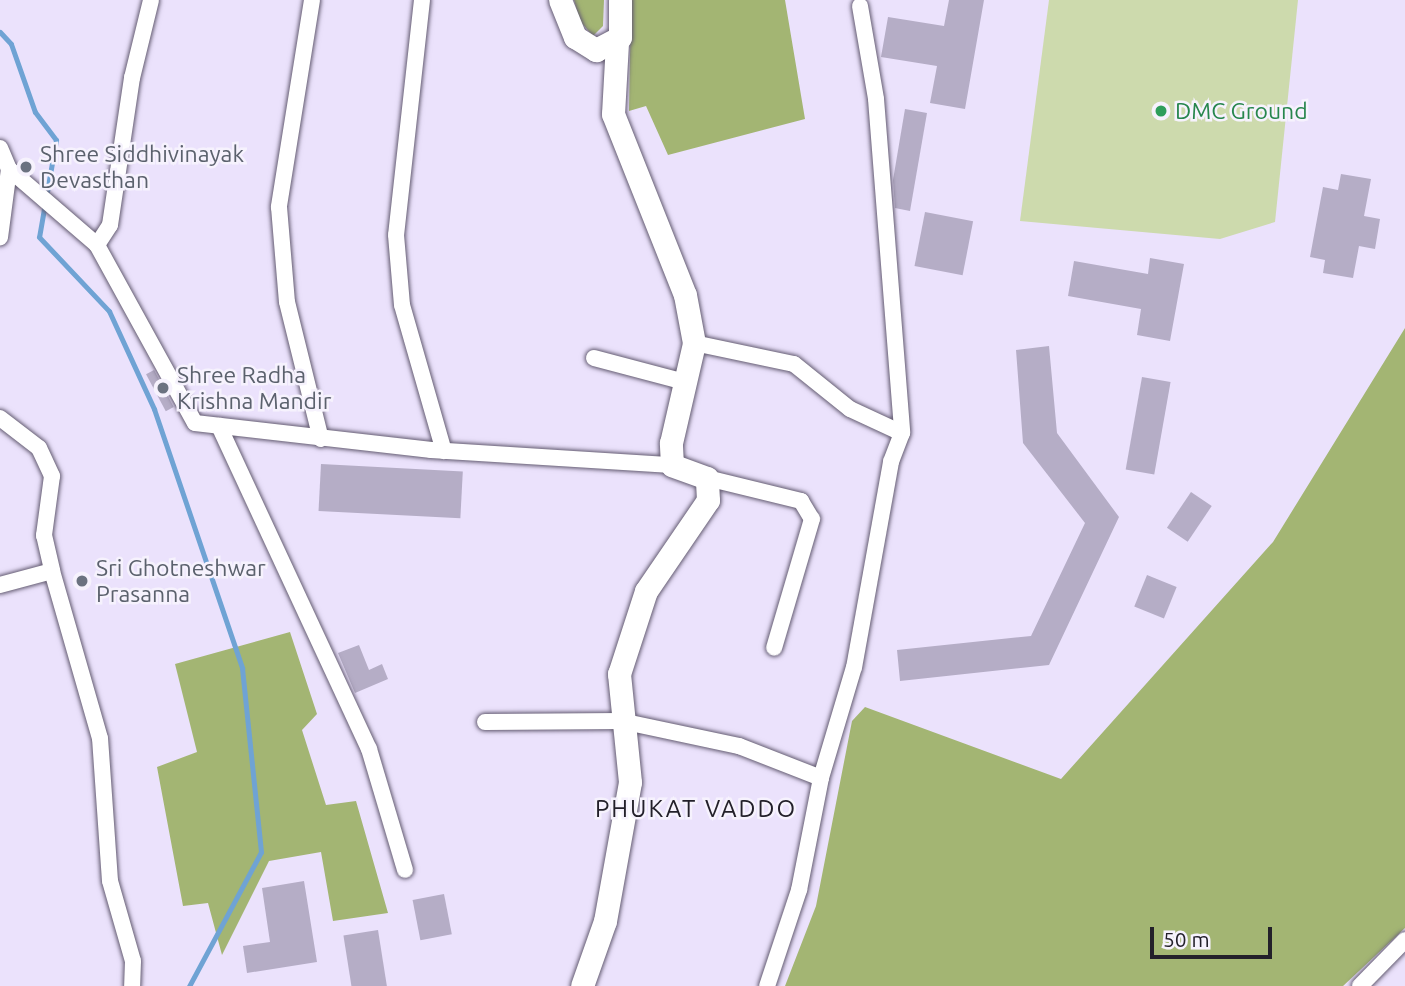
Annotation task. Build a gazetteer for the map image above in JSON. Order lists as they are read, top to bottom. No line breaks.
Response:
{"districts":["PHUKAT VADDO"],"places":["DMC Ground","Shree Siddhivinayak Devasthan","Shree Radha Krishna Mandir","Sri Ghotneshwar Prasanna"],"scale_bar":"50 m"}
